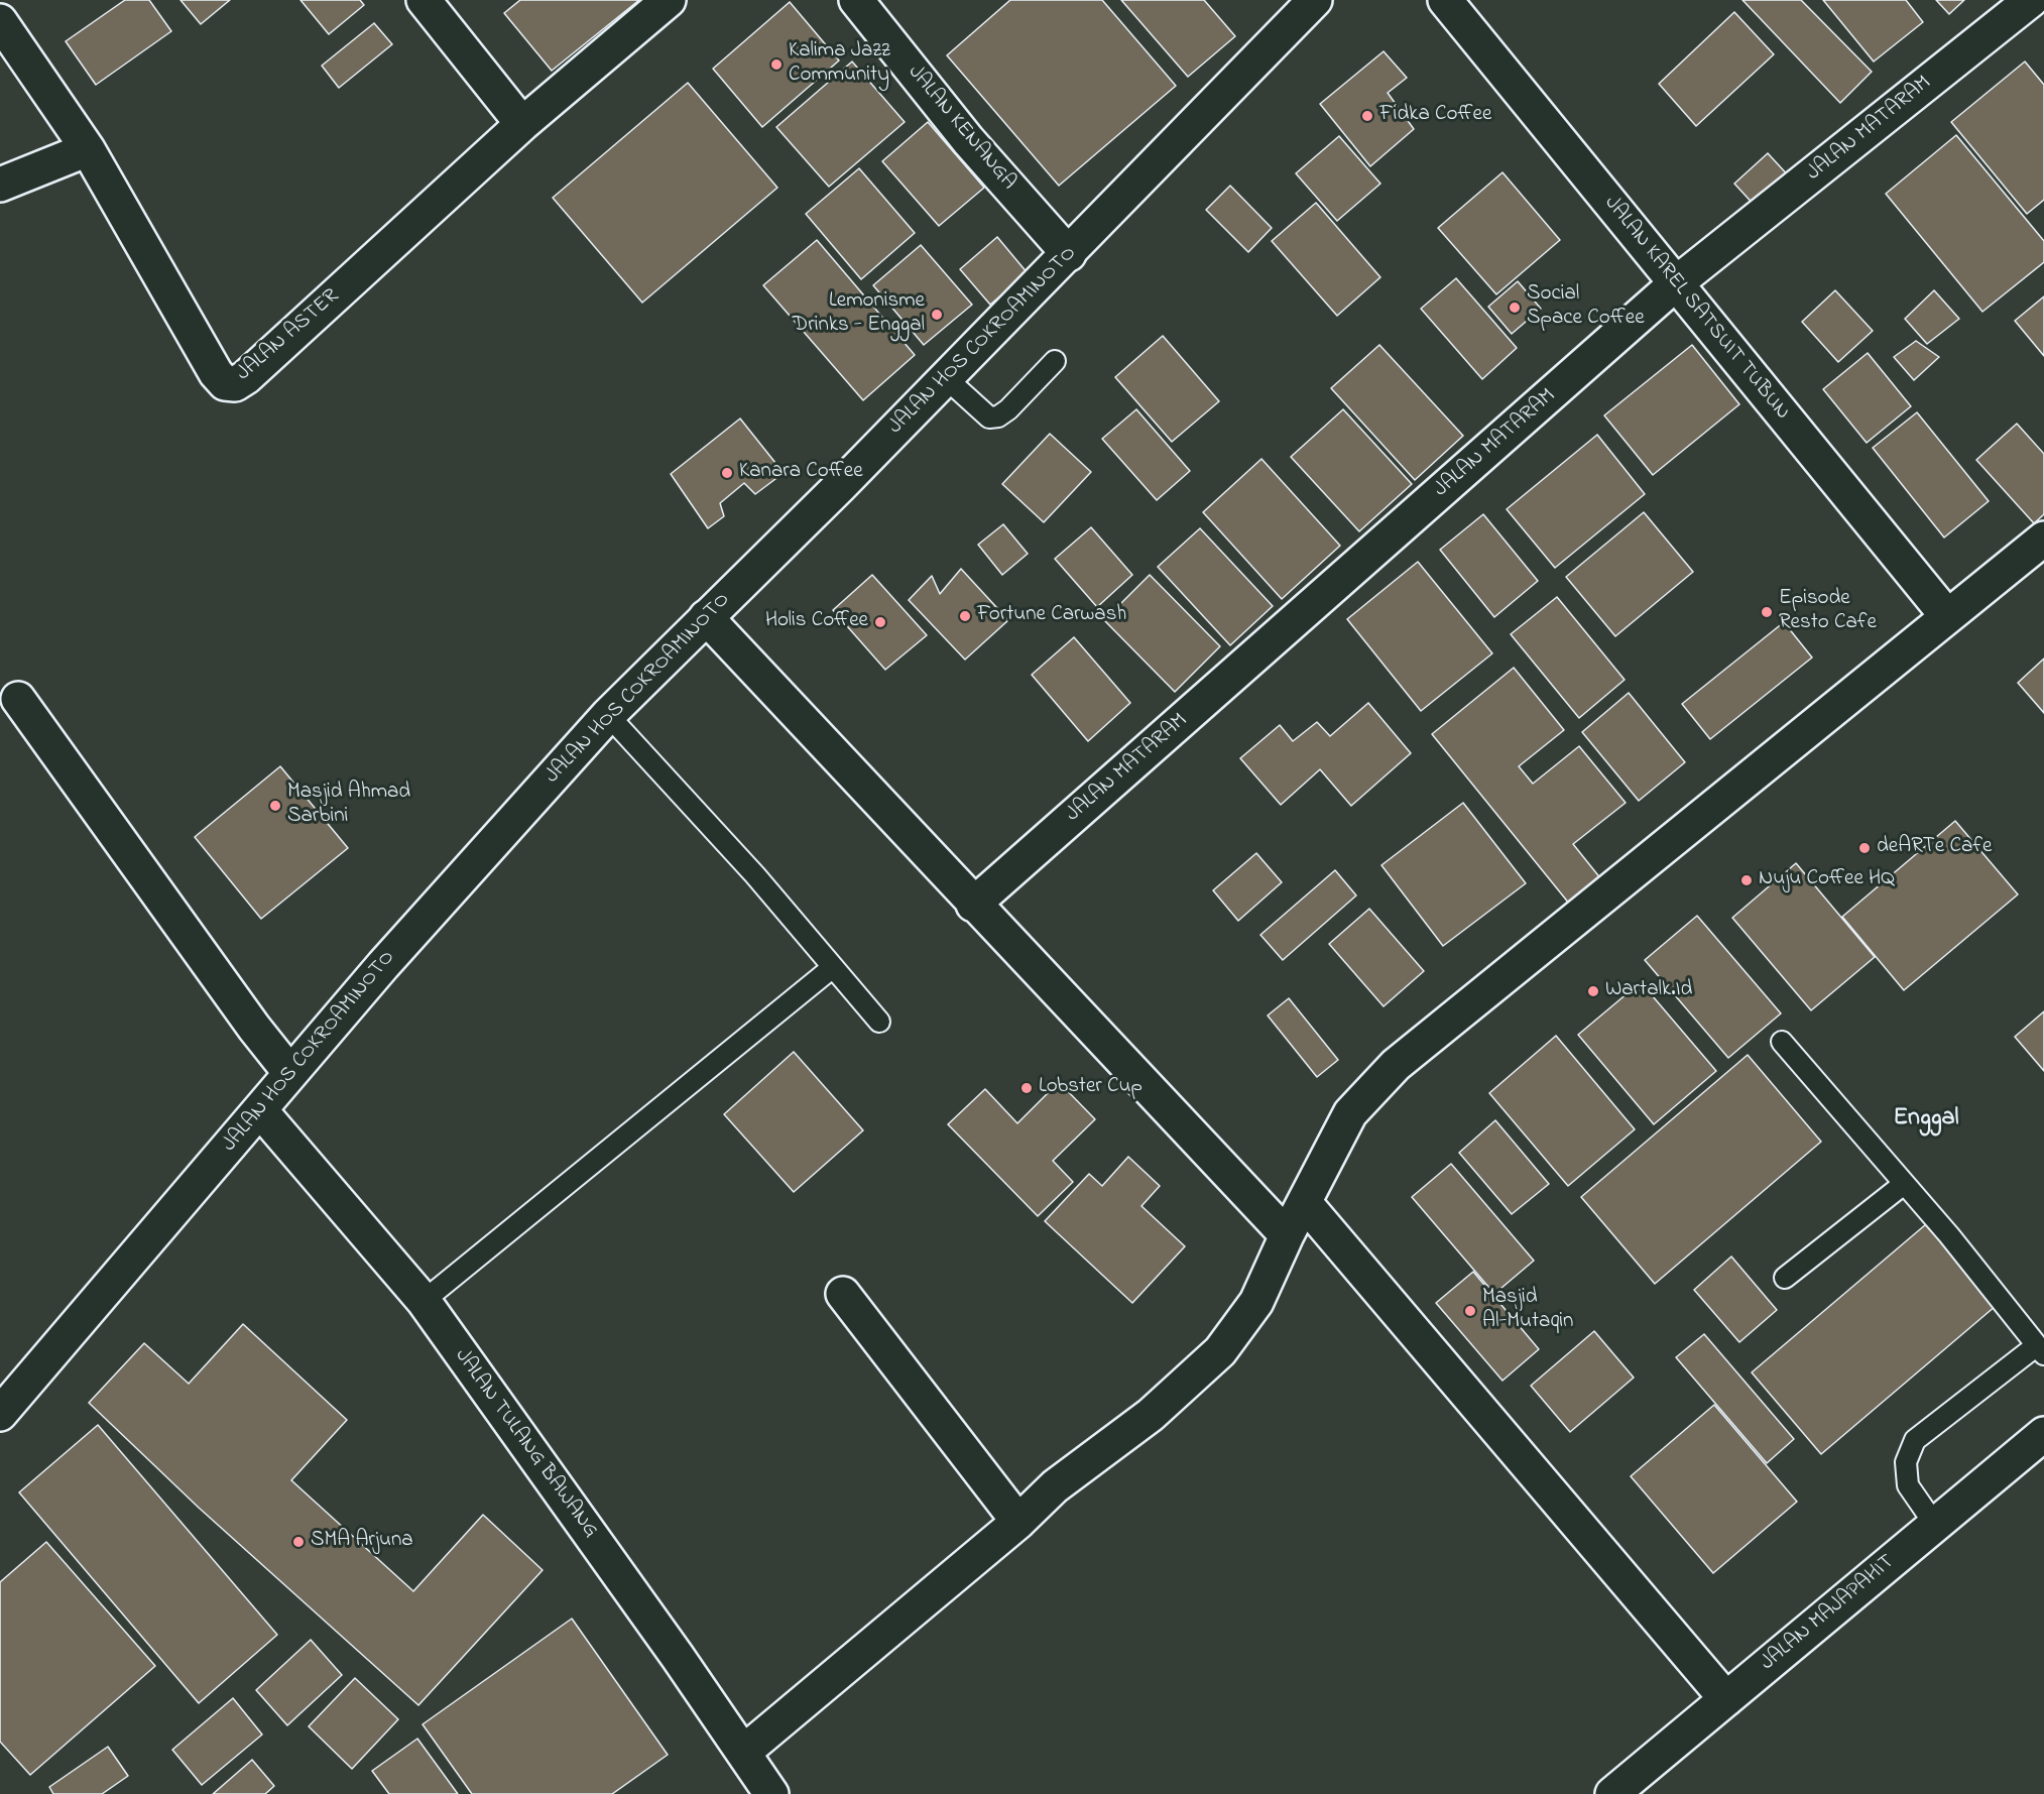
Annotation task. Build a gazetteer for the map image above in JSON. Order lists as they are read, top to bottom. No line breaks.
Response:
{"streets":{"street":["JALAN KENANGA","JALAN MATARAM","JALAN KAREL SATSUIT TUBUN","JALAN ASTER","JALAN HOS COKROAMINOTO","JALAN TULANG BAWANG","JALAN MAJAPAHIT"]},"crossings":[["JALAN KENANGA","JALAN HOS COKROAMINOTO"],["JALAN MATARAM","JALAN KAREL SATSUIT TUBUN"],["JALAN HOS COKROAMINOTO","JALAN TULANG BAWANG"]],"districts":["Enggal"],"places":["Kalima Jazz Community","Fidka Coffee","Social Space Coffee","Lemonisme Drinks - Enggal","Kanara Coffee","Episode Resto Cafe","Fortune Carwash","Holis Coffee","Masjid Ahmad Sarbini","deARTe Cafe","Nuju Coffee HQ","Wartalk.Id","Lobster Cup","Masjid Al-Mutaqin","SMA Arjuna"]}
